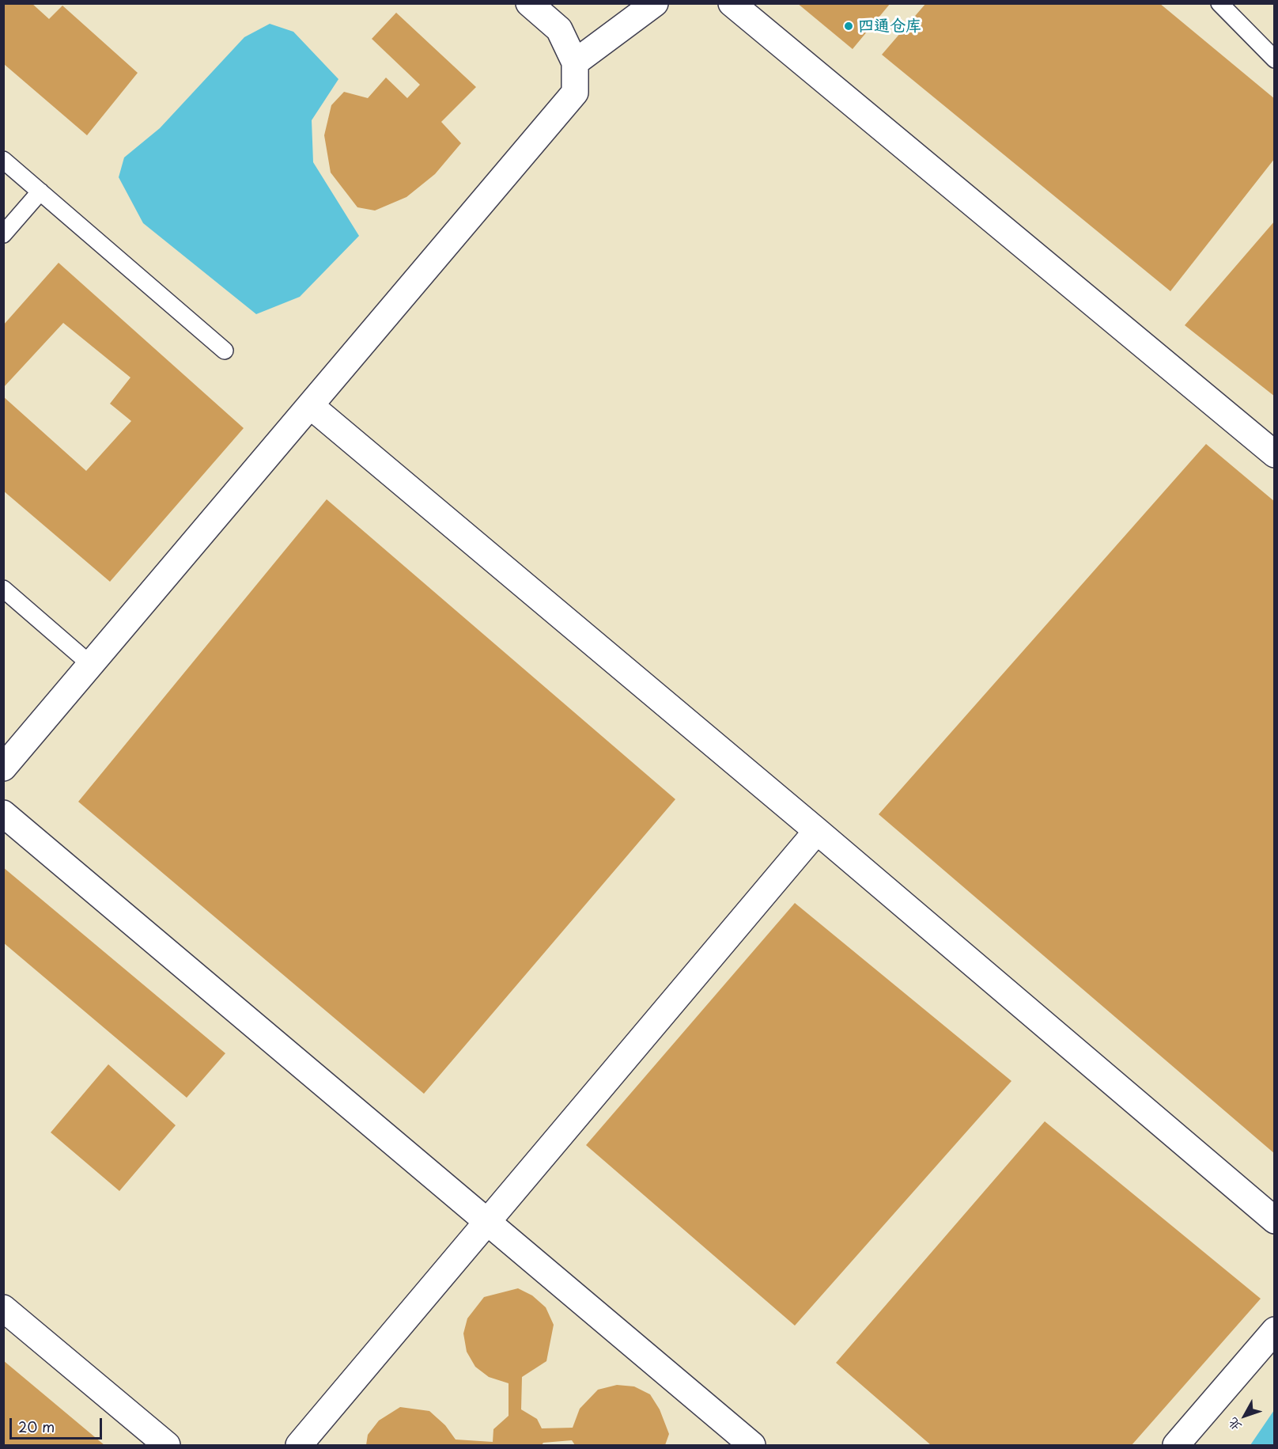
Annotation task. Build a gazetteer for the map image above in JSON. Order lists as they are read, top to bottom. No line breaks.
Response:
{"places":["四通仓库"],"scale_bar":"20 m","north":"bottom left"}
